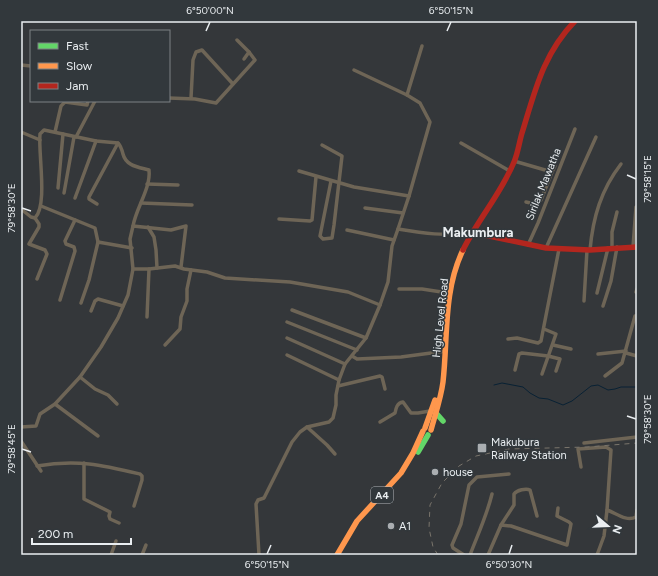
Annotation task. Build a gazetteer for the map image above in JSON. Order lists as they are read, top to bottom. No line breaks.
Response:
{"streets":{"main road":["High Level Road","A4"],"street":["Sirilak Mawatha"]},"districts":["Makumbura"],"places":{"transit":["Makubura Railway Station"],"other":["house","A1"]},"legend":["Fast","Slow","Jam"],"scale_bar":"200 m","north":"right","coordinates":["6°50'00\"N","6°50'15\"N","79°58'15\"E","79°58'30\"E","79°58'45\"E","6°50'30\"N"]}
